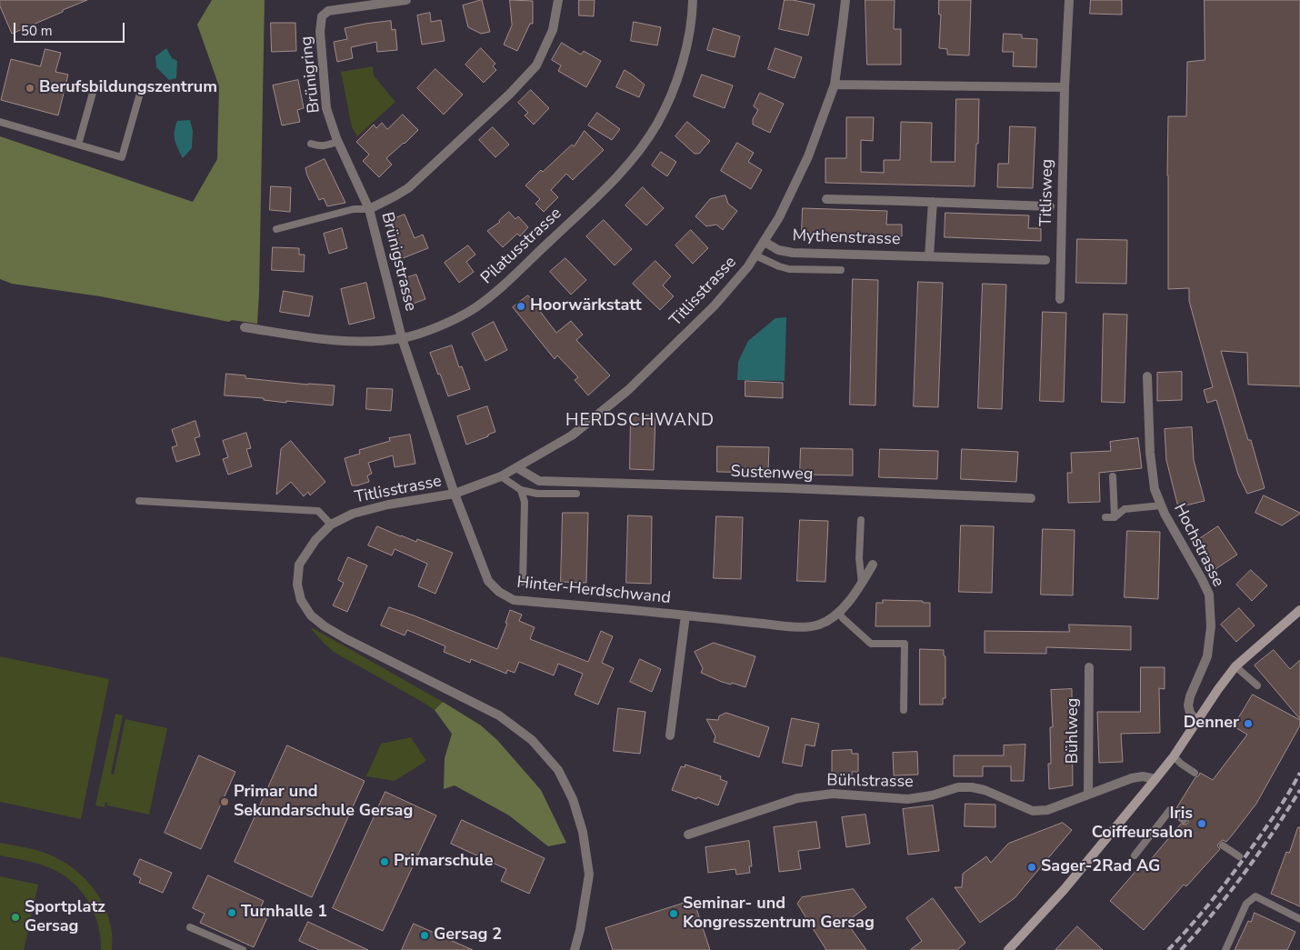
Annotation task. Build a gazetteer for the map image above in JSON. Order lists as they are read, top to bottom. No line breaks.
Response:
{"streets":{"street":["Brünigring","Titlisweg","Mythenstrasse","Pilatusstrasse","Brünigstrasse","Titlisstrasse","Sustenweg","Hochstrasse","Hinter-Herdschwand","Bühlweg","Bühlstrasse"]},"crossings":[["Brünigring","Brünigstrasse"],["Mythenstrasse","Titlisstrasse"],["Pilatusstrasse","Brünigstrasse"],["Brünigstrasse","Titlisstrasse"],["Brünigstrasse","Hinter-Herdschwand"],["Titlisstrasse","Sustenweg"],["Titlisstrasse","Hinter-Herdschwand"],["Bühlweg","Bühlstrasse"]],"districts":["HERDSCHWAND"],"places":["Berufsbildungszentrum","Hoorwärkstatt","Denner","Primar und Sekundarschule Gersag","Iris Coiffeursalon","Primarschule","Sager-2Rad AG","Turnhalle 1","Seminar- und Kongresszentrum Gersag","Sportplatz Gersag","Gersag 2"],"scale_bar":"50 m"}
